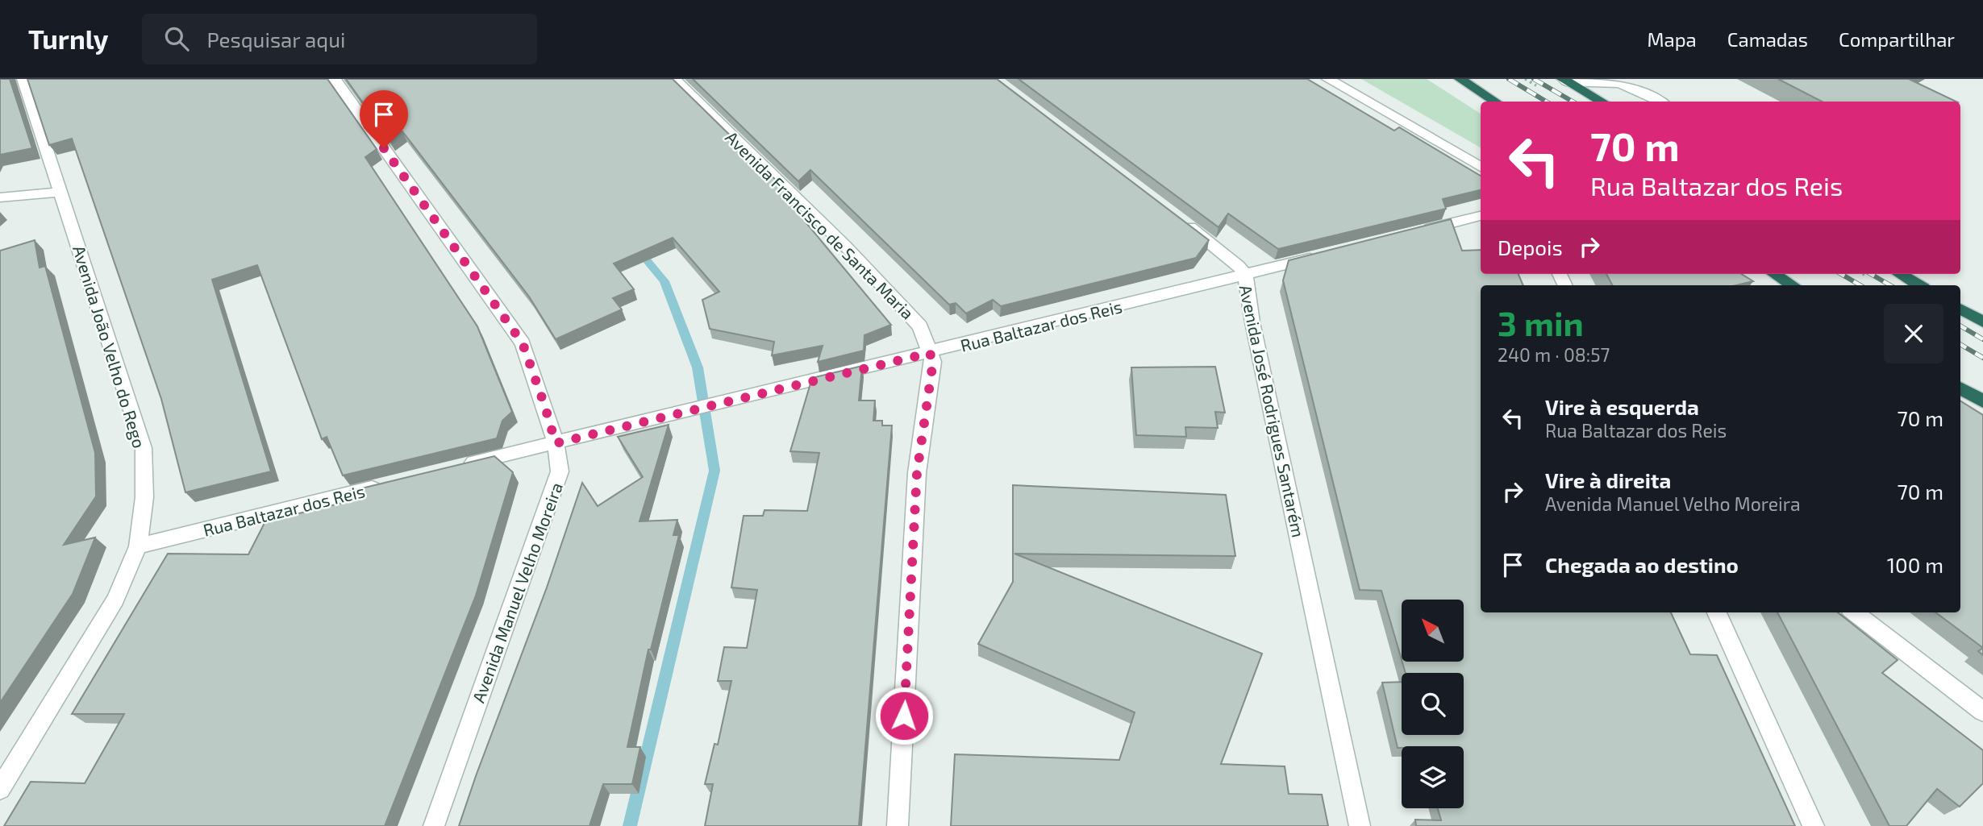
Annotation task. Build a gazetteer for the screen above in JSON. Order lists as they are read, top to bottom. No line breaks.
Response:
{"streets":{"street":["Avenida Francisco de Santa Maria","Rua Baltazar dos Reis","Avenida João Velho do Rego","Avenida José Rodrigues Santarém","Avenida Manuel Velho Moreira"]},"crossings":[["Avenida Francisco de Santa Maria","Rua Baltazar dos Reis"],["Rua Baltazar dos Reis","Avenida João Velho do Rego"],["Rua Baltazar dos Reis","Avenida José Rodrigues Santarém"],["Rua Baltazar dos Reis","Avenida Manuel Velho Moreira"]],"north":"top left","page":{"header":"Turnly","search":"Pesquisar aqui","nav":["Mapa","Camadas","Compartilhar"],"turn":["70 m","Rua Baltazar dos Reis"],"then":"Depois","heading":["3 min","240 m · 08:57"],"list":[{"name":"Vire à esquerda","note":"Rua Baltazar dos Reis","value":"70 m"},{"name":"Vire à direita","note":"Avenida Manuel Velho Moreira","value":"70 m"},{"name":"Chegada ao destino","value":"100 m"}]}}
